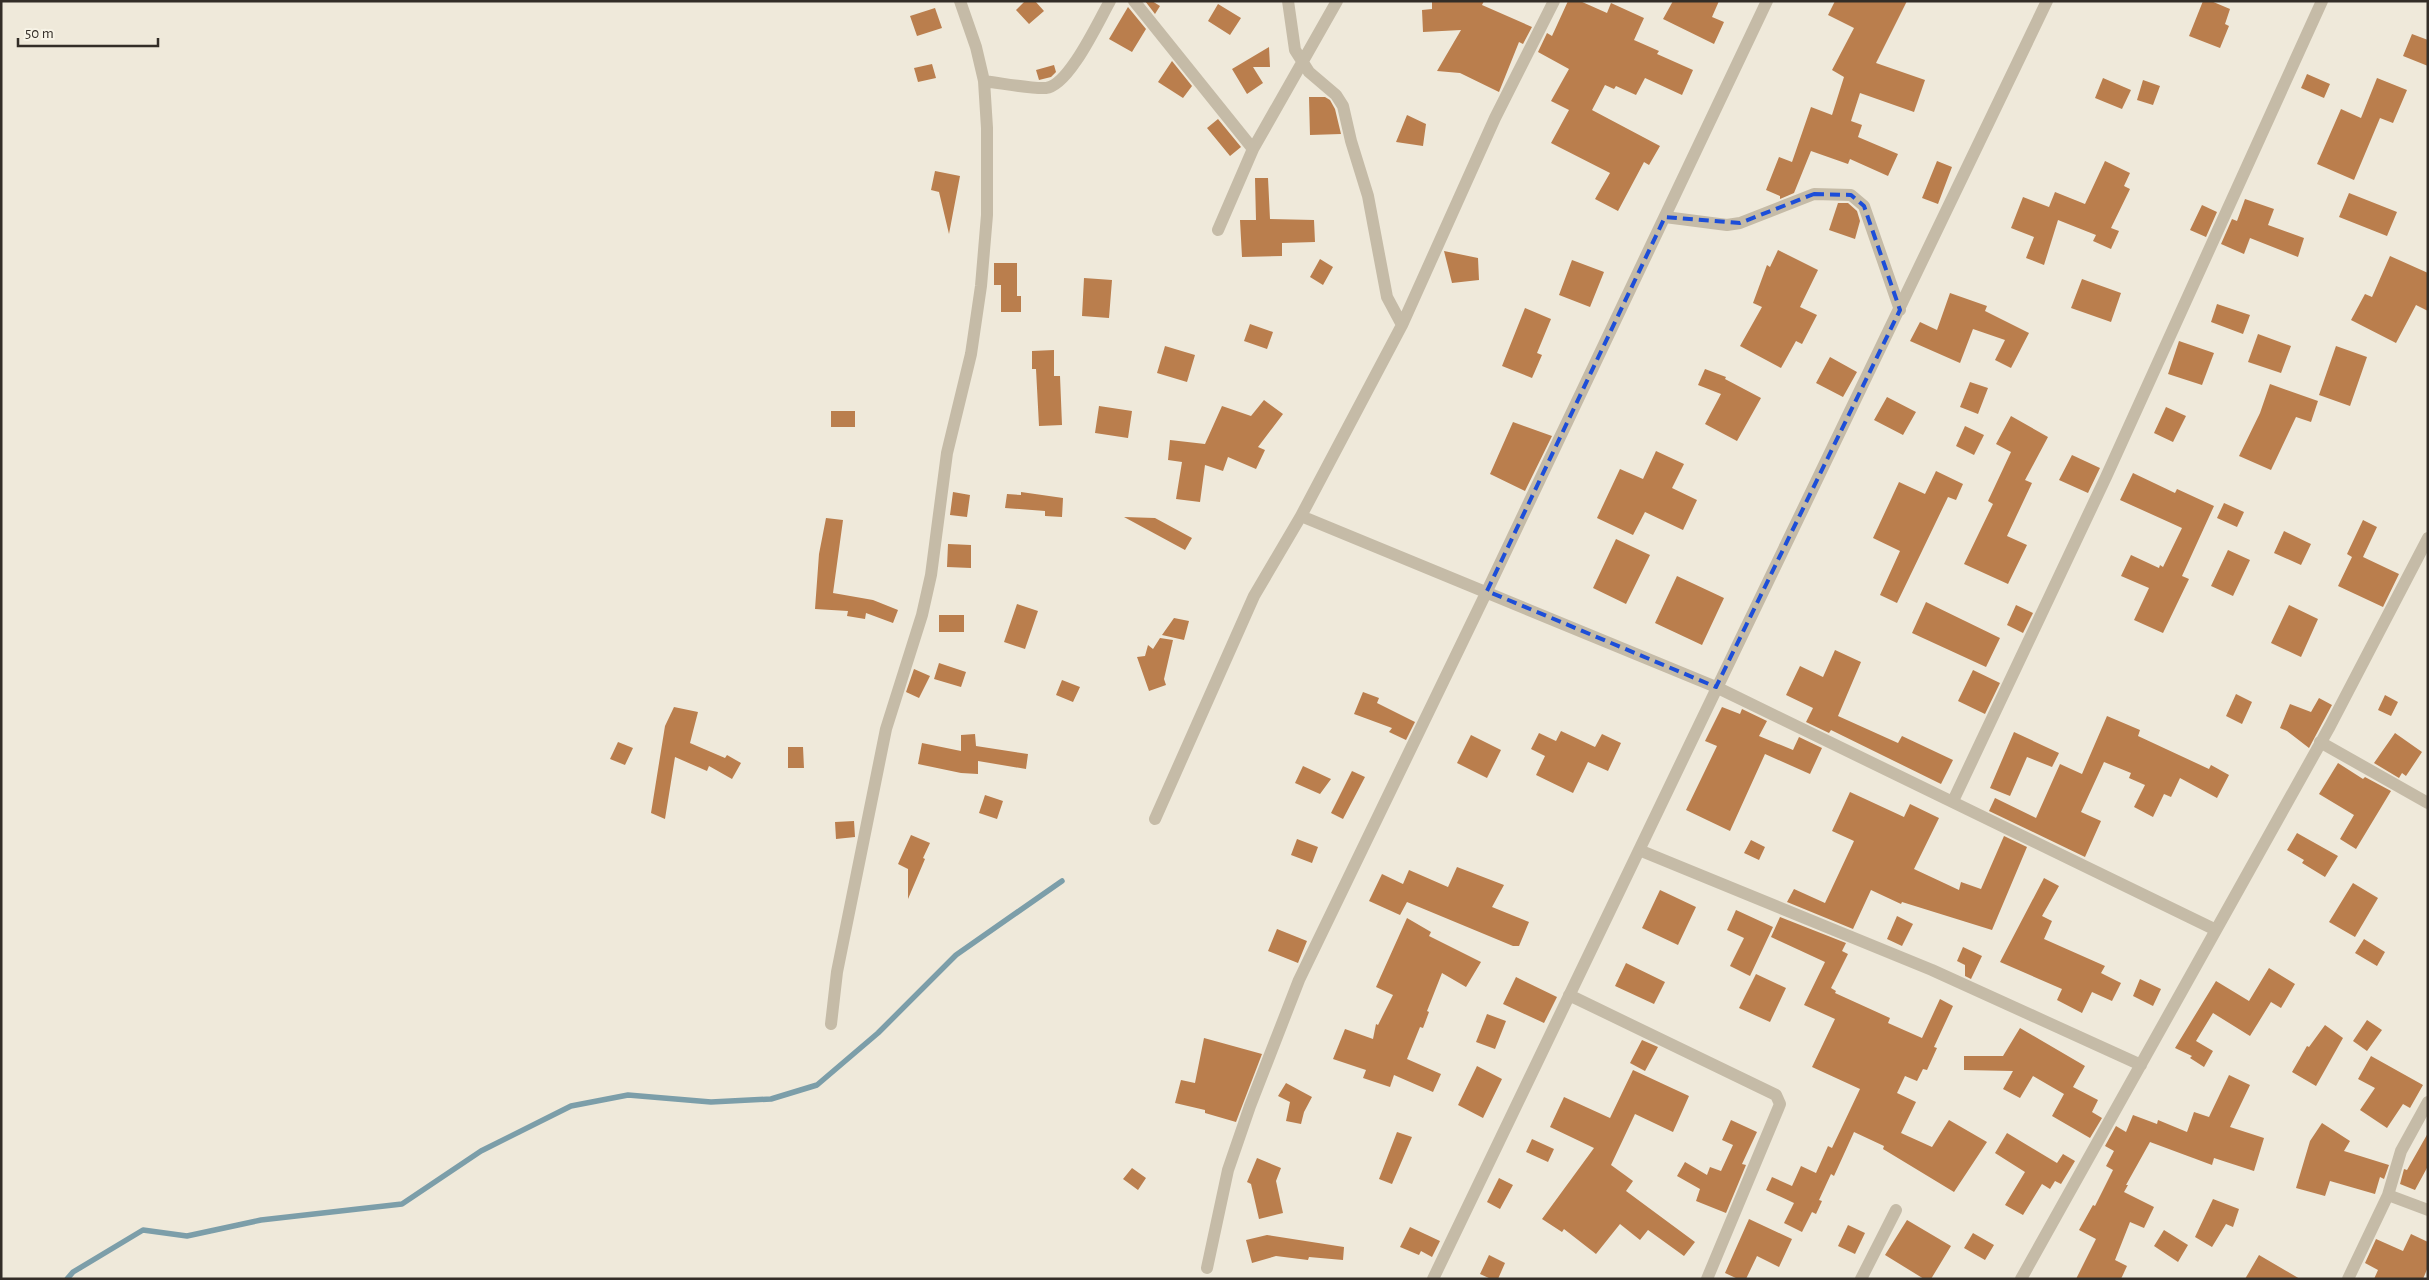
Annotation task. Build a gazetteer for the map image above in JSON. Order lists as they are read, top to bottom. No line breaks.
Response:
{"scale_bar":"50 m"}
